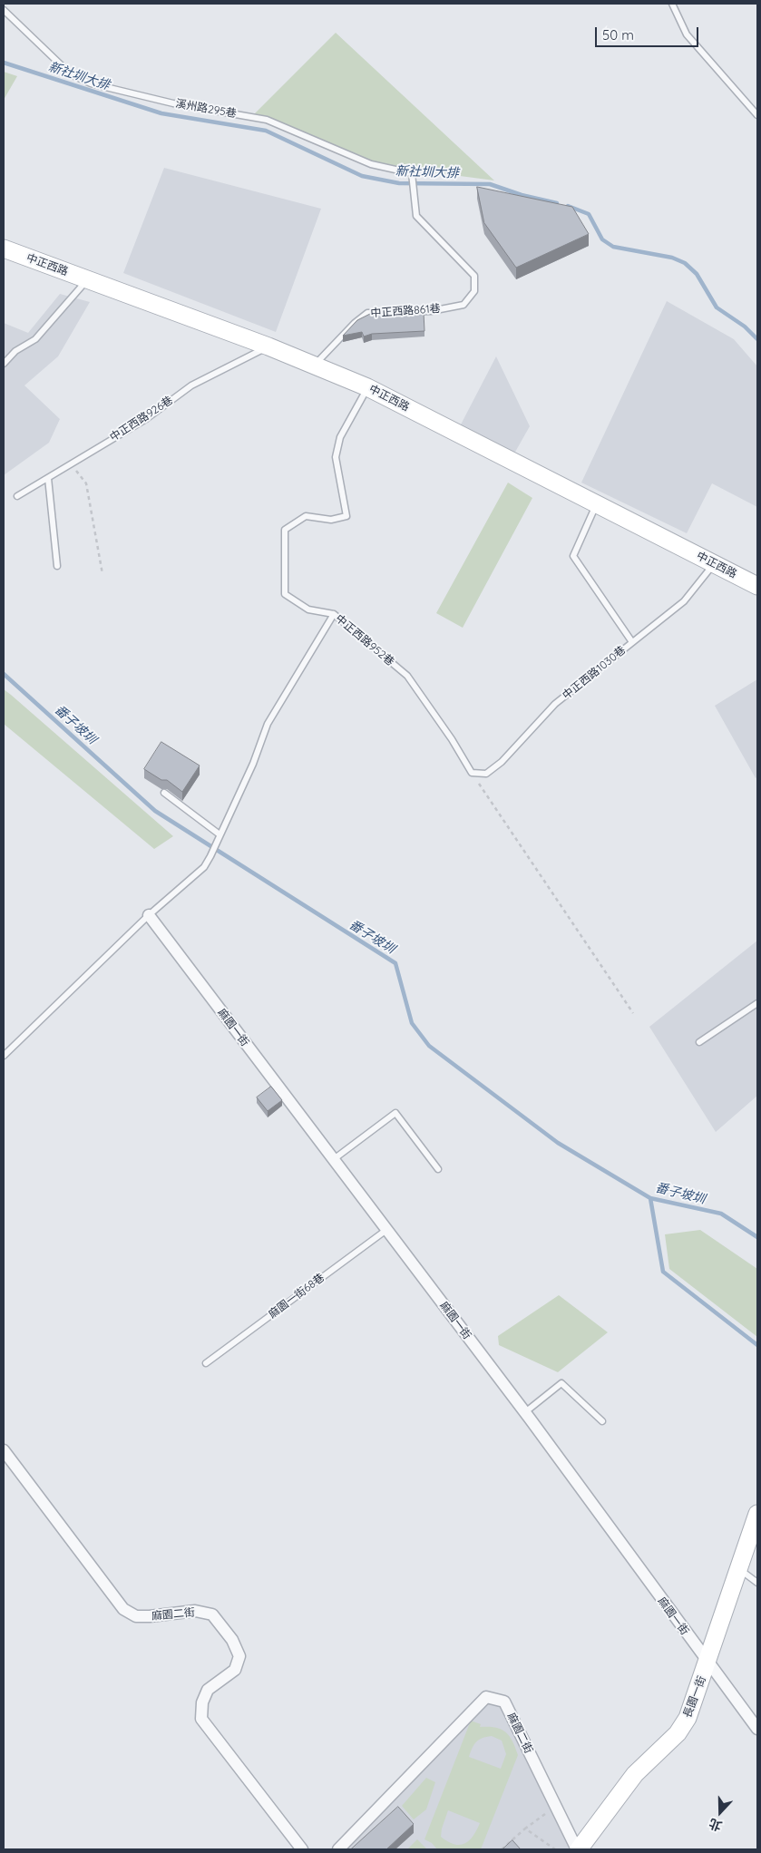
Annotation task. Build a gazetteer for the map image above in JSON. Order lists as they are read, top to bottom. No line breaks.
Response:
{"streets":{"main road":["中正西路","長園一街"],"street":["麻園一街","麻園二街"],"lane":["溪州路295巷","中正西路861巷","中正西路926巷","中正西路952巷","中正西路1030巷","麻園一街68巷"]},"crossings":[["溪州路295巷","中正西路861巷"],["中正西路","中正西路861巷"],["中正西路","中正西路926巷"],["中正西路","中正西路952巷"],["中正西路","中正西路1030巷"],["中正西路952巷","中正西路1030巷"],["麻園一街","麻園一街68巷"],["麻園一街","長園一街"],["麻園二街","長園一街"]],"water":["新社圳大排","番子坡圳"],"scale_bar":"50 m","north":"bottom"}
